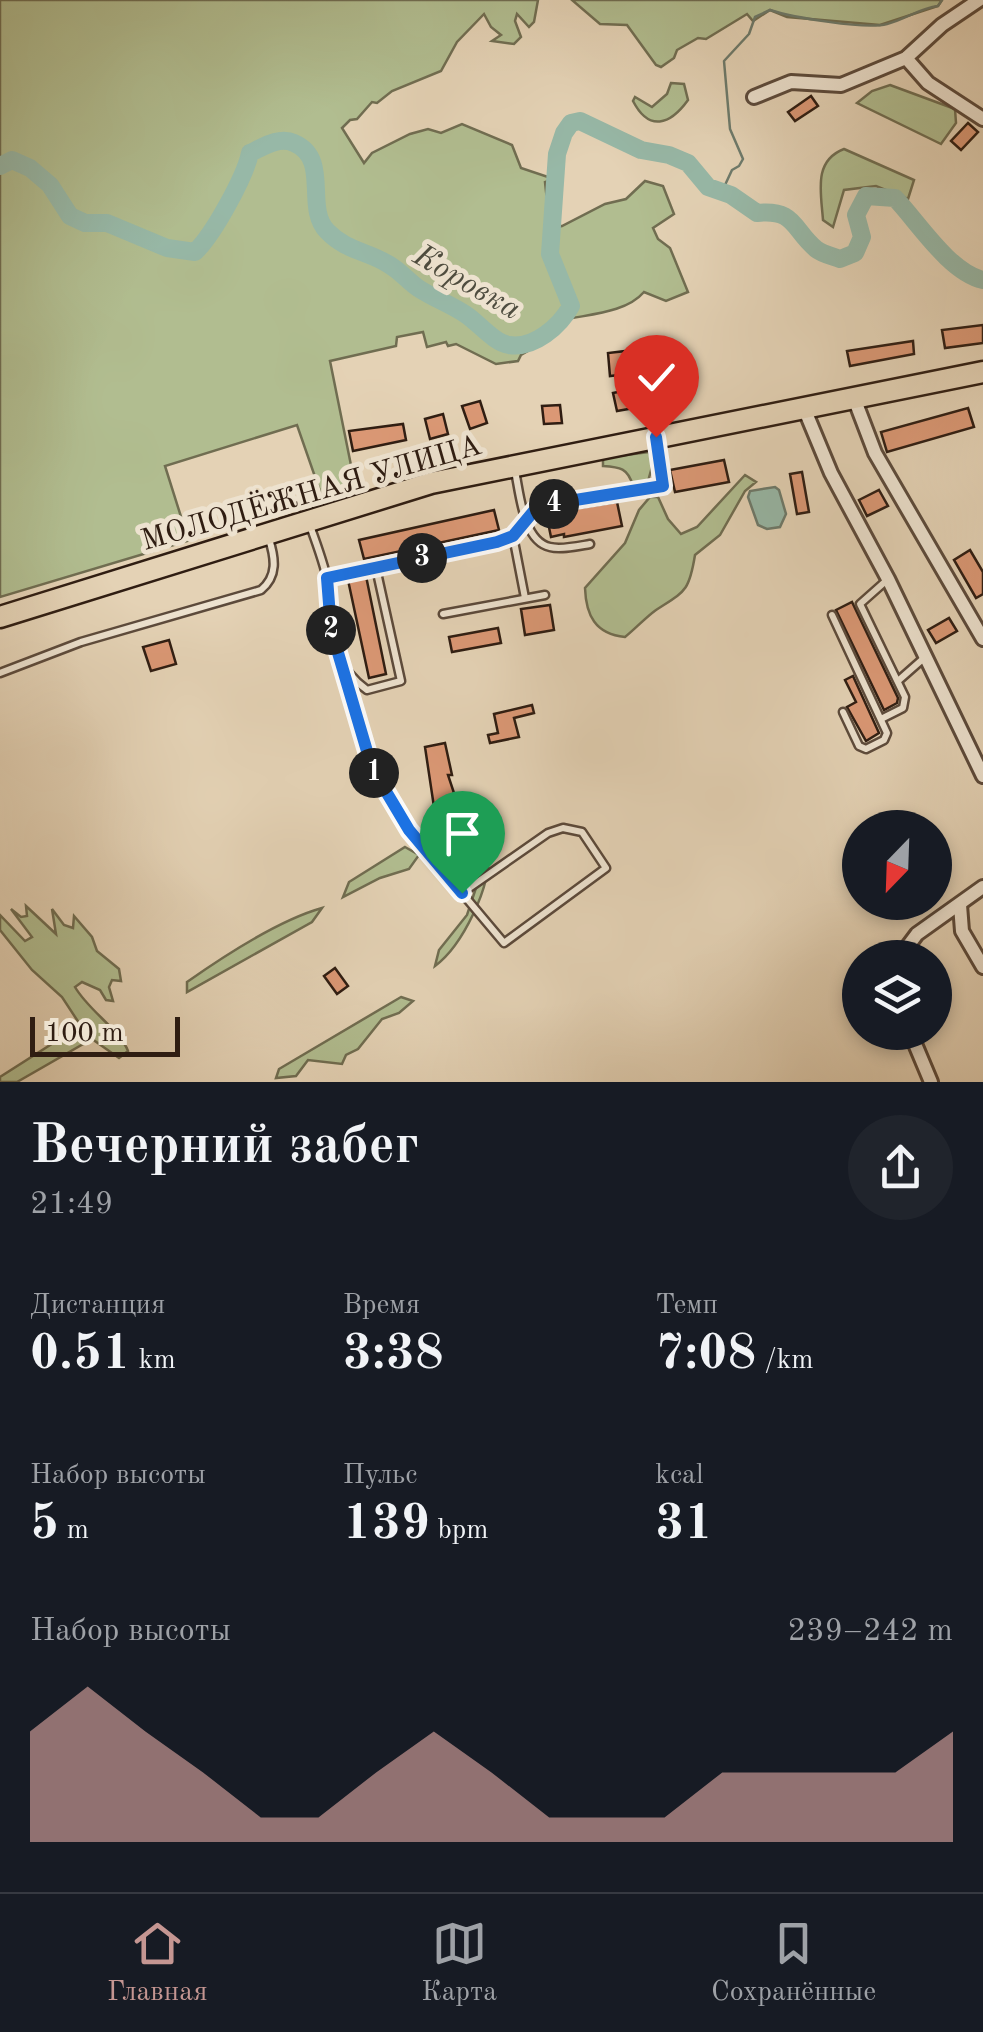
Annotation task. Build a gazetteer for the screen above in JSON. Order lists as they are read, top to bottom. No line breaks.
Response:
{"streets":{"main road":["МОЛОДЁЖНАЯ УЛИЦА"]},"water":["Коровка"],"scale_bar":"100 m","north":"bottom left","page":{"pins":["4","3","2","1"],"scale":"100 m","heading":["Вечерний забег","21:49"],"stats":[["Дистанция","0.51 km"],["Время","3:38"],["Темп","7:08 /km"],["Набор высоты","5 m"],["Пульс","139 bpm"],["kcal","31"]],"chart":["Набор высоты","239–242 m"],"tabs":["Главная","Карта","Сохранённые"]}}
